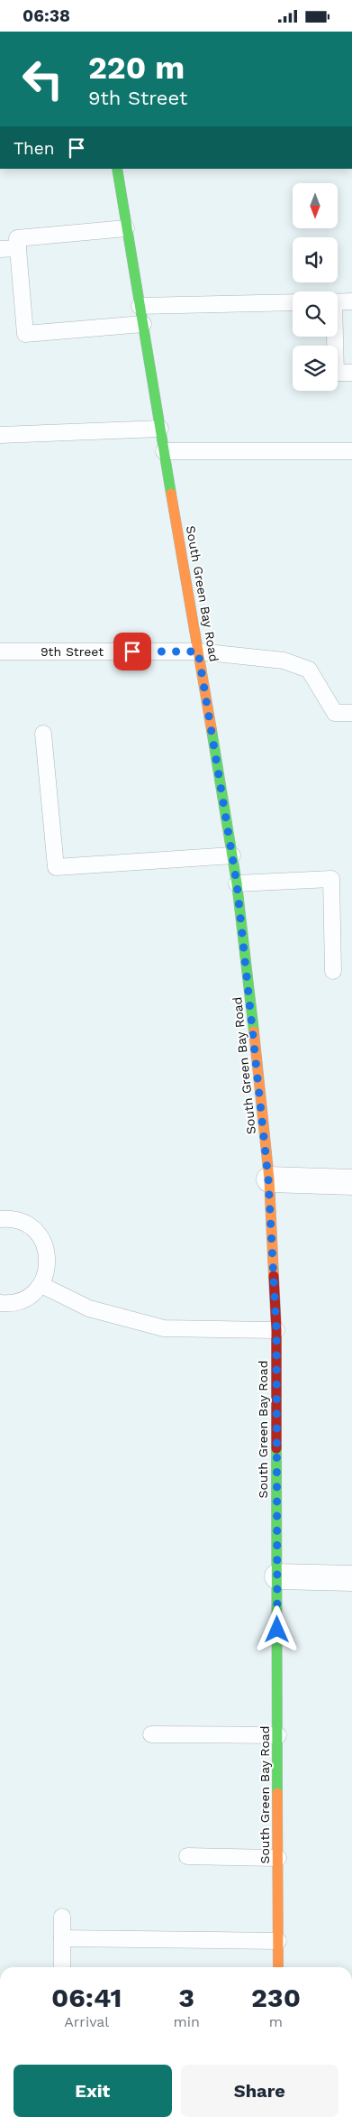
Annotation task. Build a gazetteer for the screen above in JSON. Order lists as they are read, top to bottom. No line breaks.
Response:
{"streets":{"main road":["South Green Bay Road"],"lane":["9th Street"]},"crossings":[["South Green Bay Road","9th Street"]],"north":"bottom","page":{"status":"06:38","turn":["220 m","9th Street"],"then":"Then","eta":["06:41","Arrival","3","min","230","m"],"buttons":["Exit","Share"]}}
